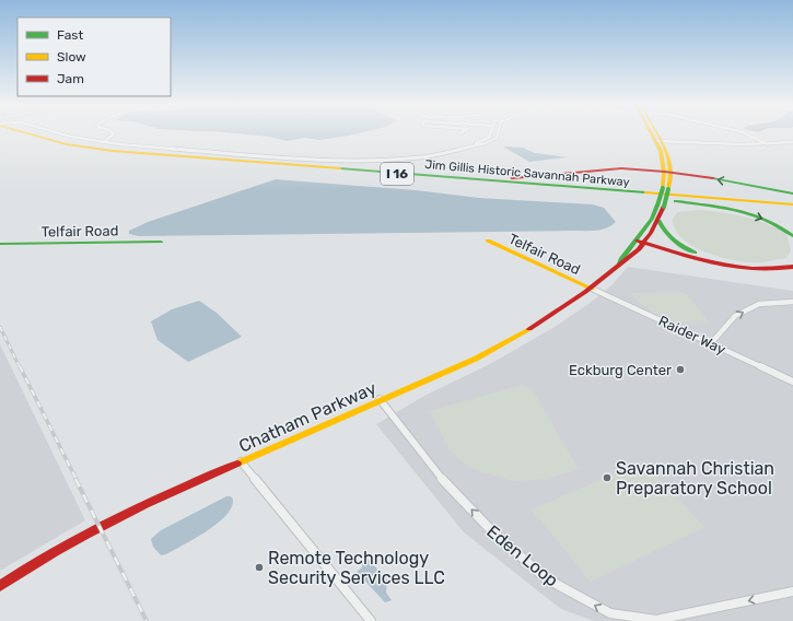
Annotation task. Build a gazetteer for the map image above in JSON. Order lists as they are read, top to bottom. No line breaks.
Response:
{"streets":{"main road":["Jim Gillis Historic Savannah Parkway","I 16","Telfair Road","Chatham Parkway"],"street":["Raider Way","Eden Loop"]},"crossings":[["Telfair Road","Raider Way"],["Telfair Road","Chatham Parkway"],["Raider Way","Chatham Parkway"],["Chatham Parkway","Eden Loop"]],"one_way":["Eden Loop"],"places":["Eckburg Center","Savannah Christian Preparatory School","Remote Technology Security Services LLC"],"legend":["Fast","Slow","Jam"]}
